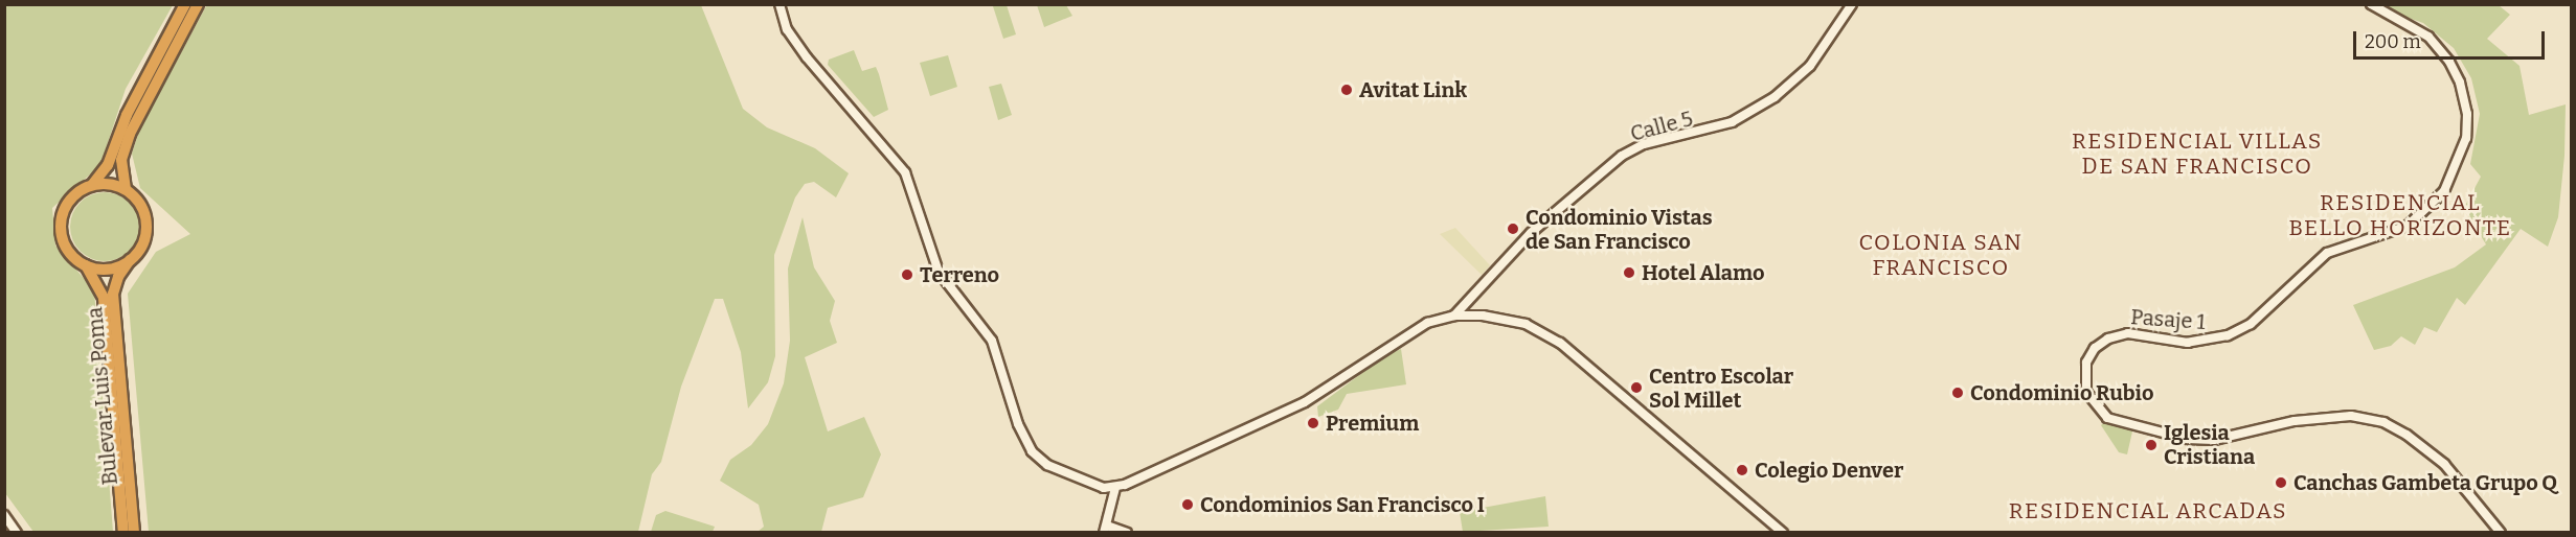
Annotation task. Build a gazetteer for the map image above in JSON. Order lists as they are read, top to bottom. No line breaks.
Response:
{"streets":{"highway":["Bulevar Luis Poma"],"street":["Calle 5","Pasaje 1"]},"districts":["RESIDENCIAL VILLAS DE SAN FRANCISCO","RESIDENCIAL BELLO HORIZONTE","COLONIA SAN FRANCISCO","RESIDENCIAL ARCADAS"],"places":["Avitat Link","Condominio Vistas de San Francisco","Hotel Alamo","Terreno","Centro Escolar Sol Millet","Condominio Rubio","Premium","Iglesia Cristiana","Colegio Denver","Canchas Gambeta Grupo Q","Condominios San Francisco I"],"scale_bar":"200 m"}
